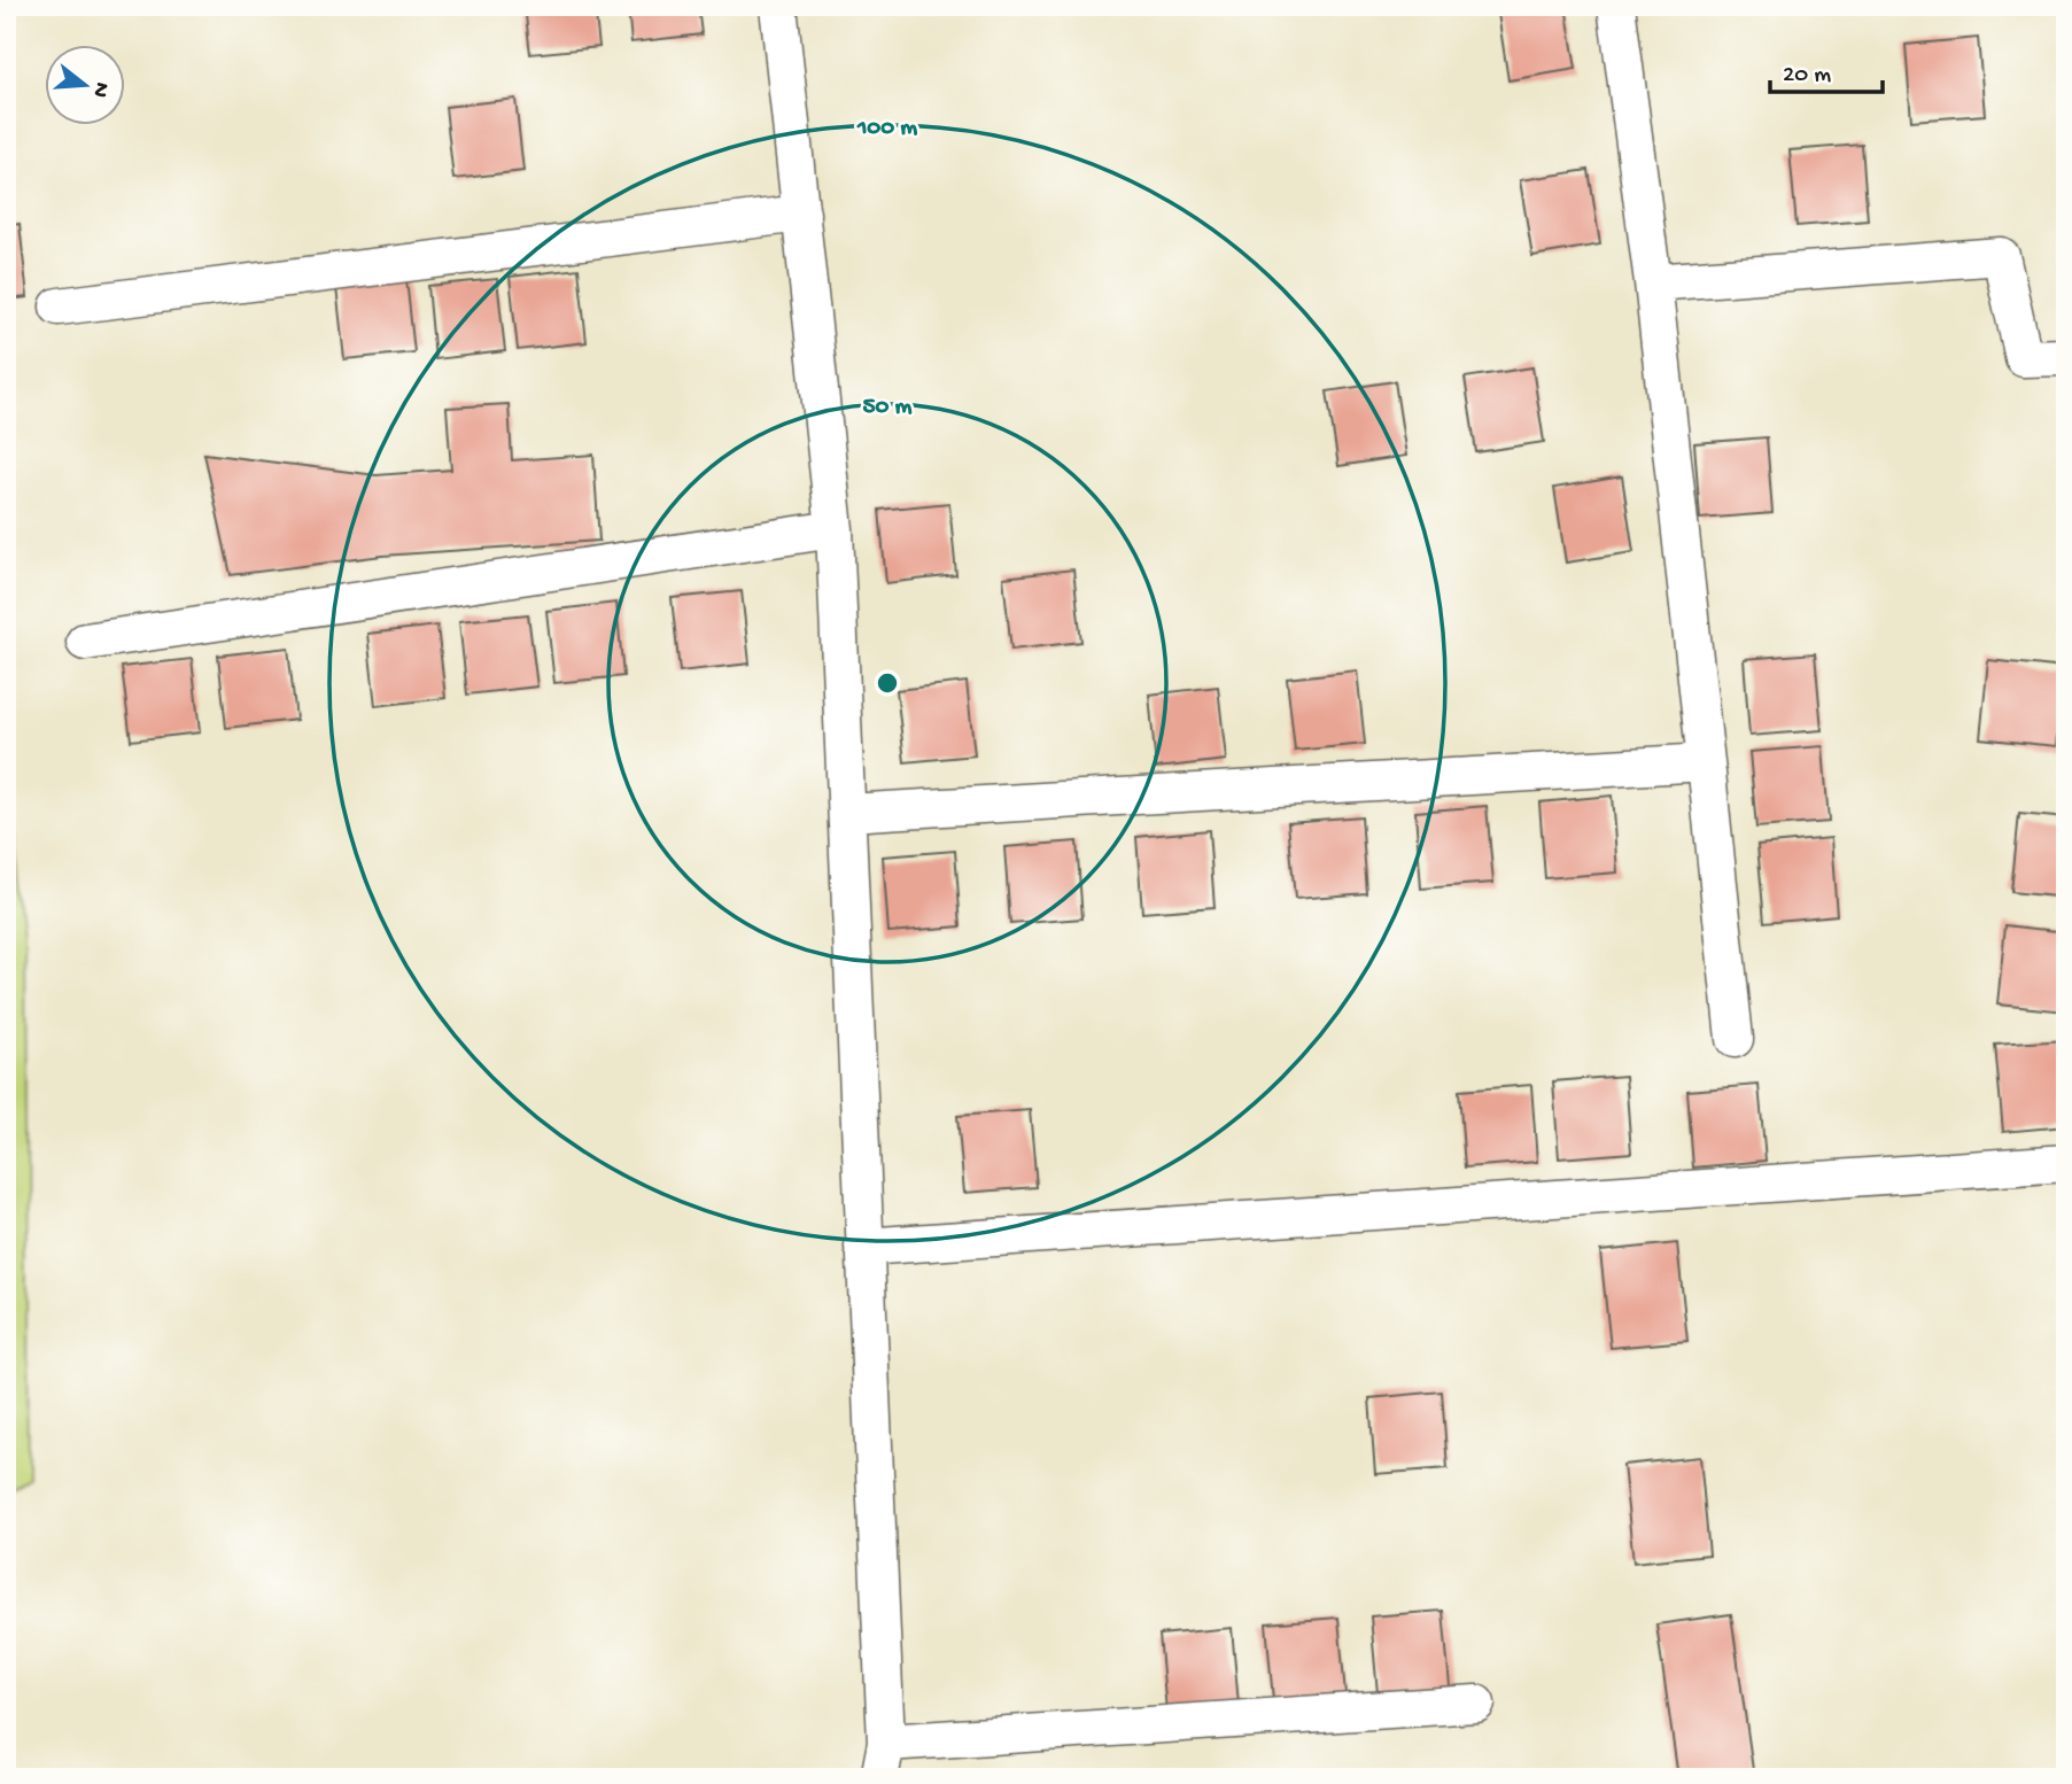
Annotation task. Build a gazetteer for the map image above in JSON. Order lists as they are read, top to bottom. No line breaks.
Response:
{"scale_bar":"20 m","north":"right","rings":["100 m","50 m"]}
